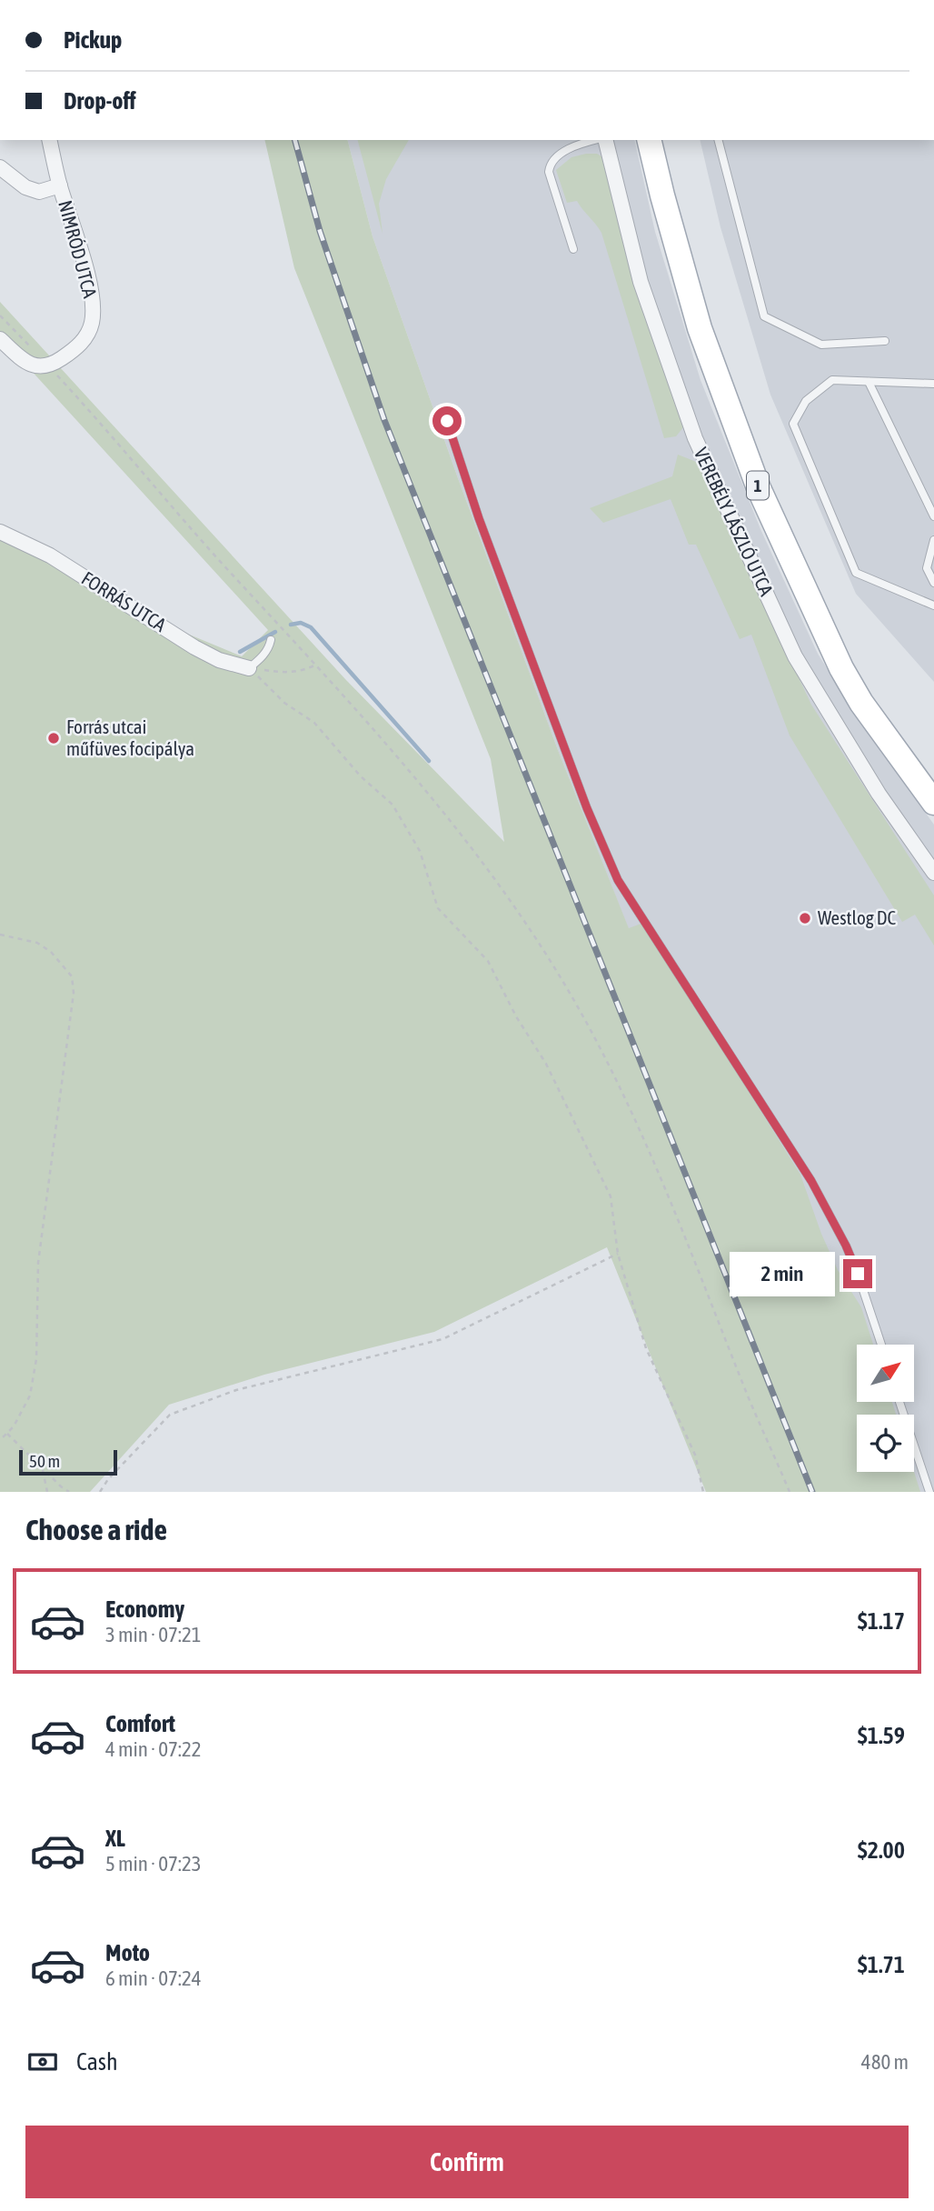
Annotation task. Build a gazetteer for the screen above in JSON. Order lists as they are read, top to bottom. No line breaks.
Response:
{"streets":{"main road":["1"],"street":["NIMRÓD UTCA","VEREBÉLY LÁSZLÓ UTCA","FORRÁS UTCA"]},"places":["Forrás utcai műfüves focipálya","Westlog DC"],"scale_bar":"50 m","north":"top right","page":{"banner":["Pickup","Drop-off"],"bubble":"2 min","scale":"50 m","heading":"Choose a ride","list":[{"name":"Economy","note":"3 min · 07:21","value":"$1.17"},{"name":"Comfort","note":"4 min · 07:22","value":"$1.59"},{"name":"XL","note":"5 min · 07:23","value":"$2.00"},{"name":"Moto","note":"6 min · 07:24","value":"$1.71"}],"pay":["Cash","480 m"],"buttons":"Confirm"}}
